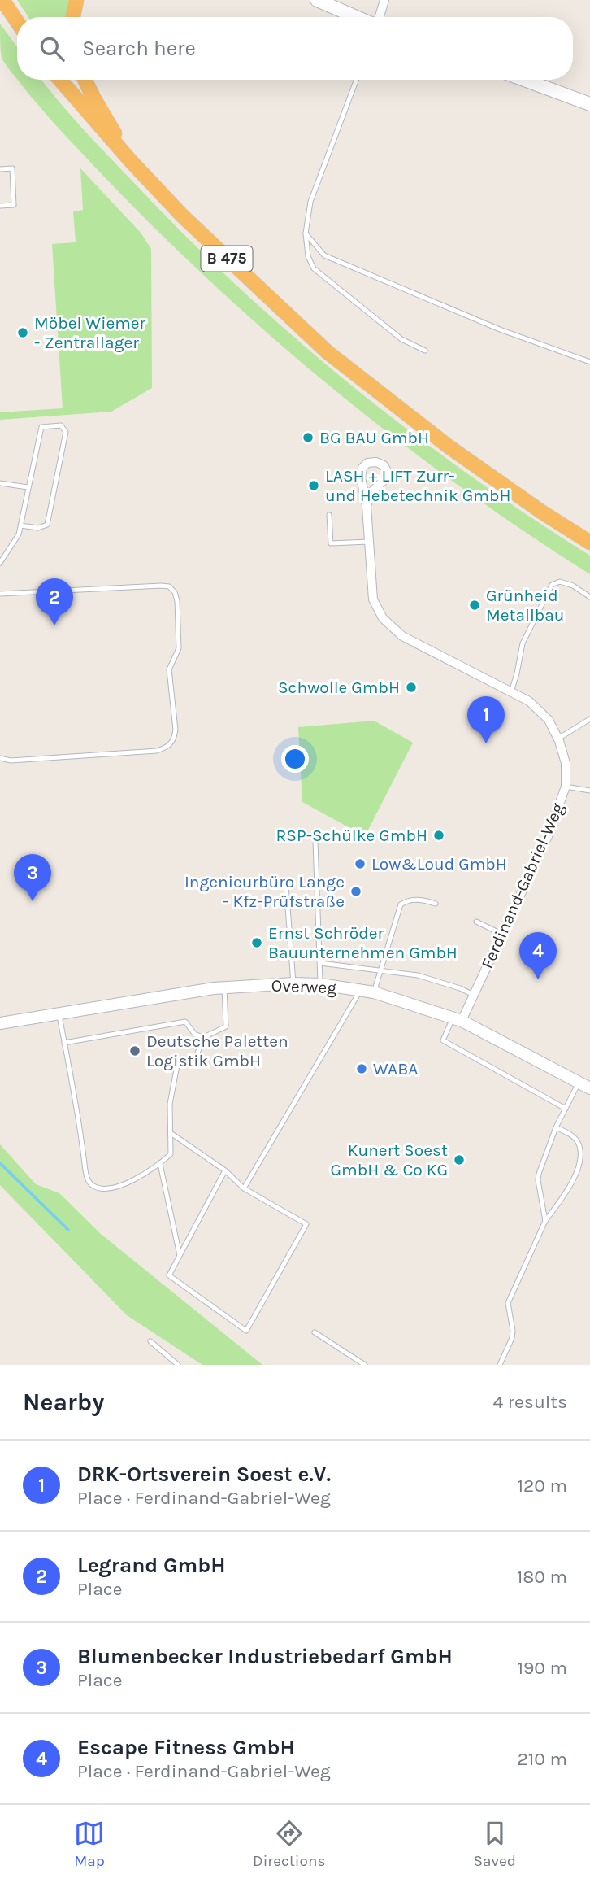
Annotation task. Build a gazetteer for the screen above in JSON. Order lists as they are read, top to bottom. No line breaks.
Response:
{"streets":{"highway":["B 475"],"street":["Ferdinand-Gabriel-Weg","Overweg"]},"crossings":[["Ferdinand-Gabriel-Weg","Overweg"]],"places":["Möbel Wiemer - Zentrallager","BG BAU GmbH","LASH + LIFT Zurr- und Hebetechnik GmbH","Grünheid Metallbau","Schwolle GmbH","RSP-Schülke GmbH","Low&Loud GmbH","Ingenieurbüro Lange - Kfz-Prüfstraße","Ernst Schröder Bauunternehmen GmbH","Deutsche Paletten Logistik GmbH","WABA","Kunert Soest GmbH & Co KG"],"page":{"search":"Search here","pins":["2","1","3","4"],"heading":["Nearby","4 results"],"list":[{"mark":"1","name":"DRK-Ortsverein Soest e.V.","note":"Place · Ferdinand-Gabriel-Weg","value":"120 m"},{"mark":"2","name":"Legrand GmbH","note":"Place","value":"180 m"},{"mark":"3","name":"Blumenbecker Industriebedarf GmbH","note":"Place","value":"190 m"},{"mark":"4","name":"Escape Fitness GmbH","note":"Place · Ferdinand-Gabriel-Weg","value":"210 m"}],"nav":["Map","Directions","Saved"]}}
